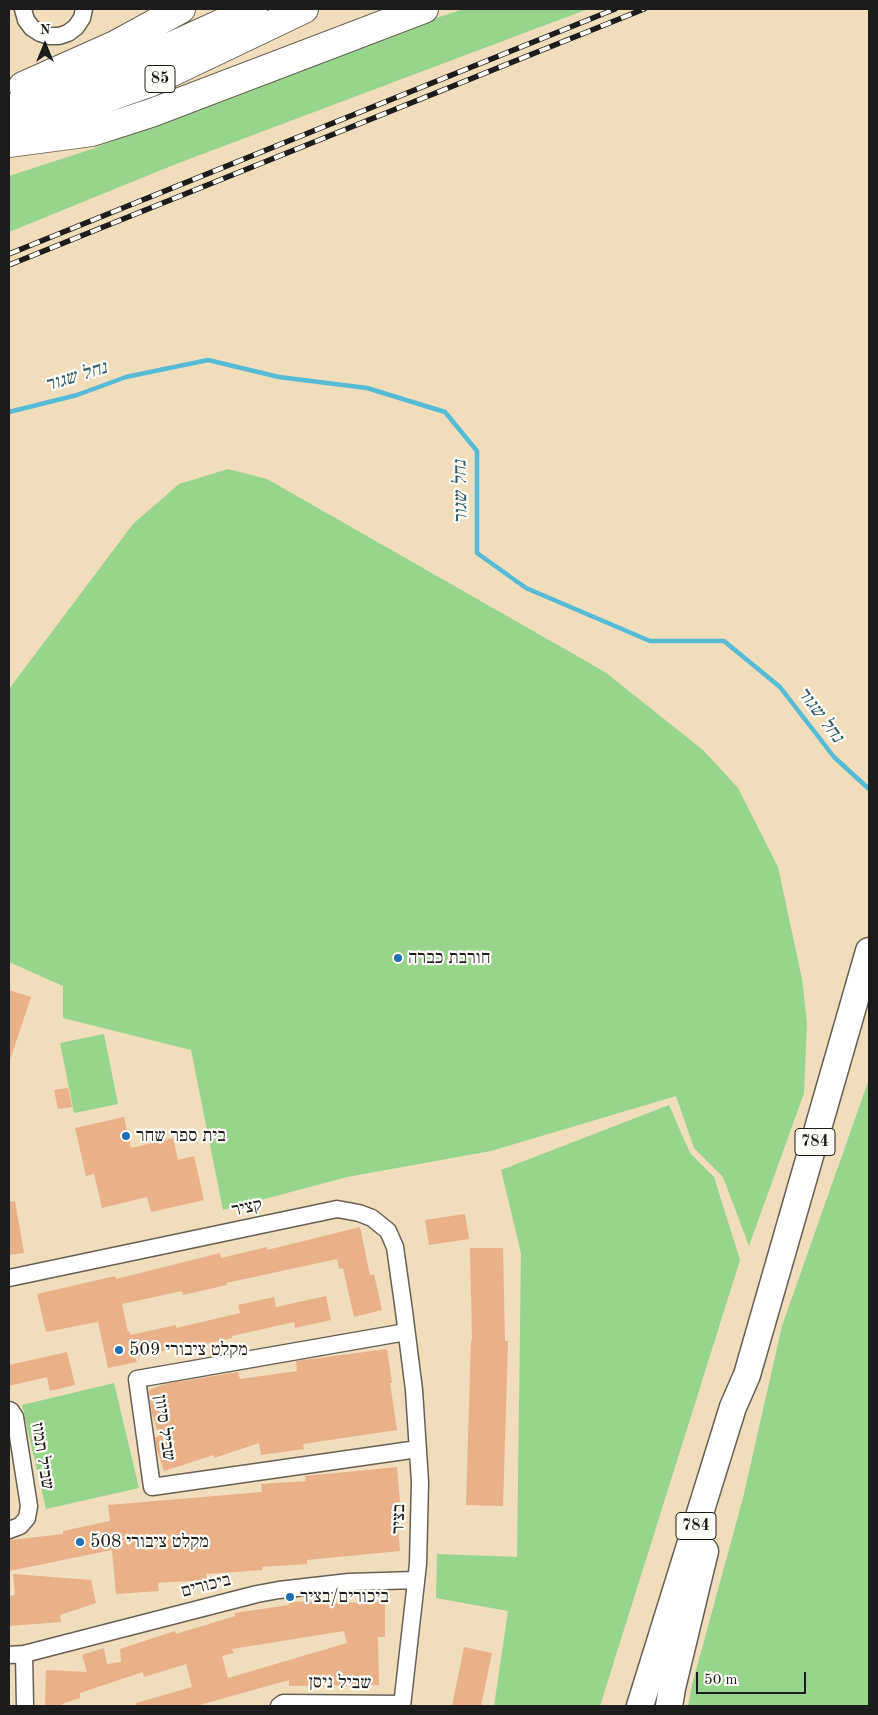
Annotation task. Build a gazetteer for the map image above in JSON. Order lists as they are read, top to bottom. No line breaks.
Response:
{"streets":{"highway":["85"],"main road":["784"],"street":["קציר","שביל סיוון","שביל תמוז","בציר","ביכורים","שביל ניסן"]},"crossings":[["קציר","שביל סיוון"],["קציר","בציר"],["שביל סיוון","בציר"],["בציר","ביכורים"],["בציר","שביל ניסן"]],"water":["נחל שגור"],"places":["חורבת כברה","בית ספר שחר","מקלט ציבורי 509","מקלט ציבורי 508","ביכורים/בציר"],"scale_bar":"50 m","north":"top"}
